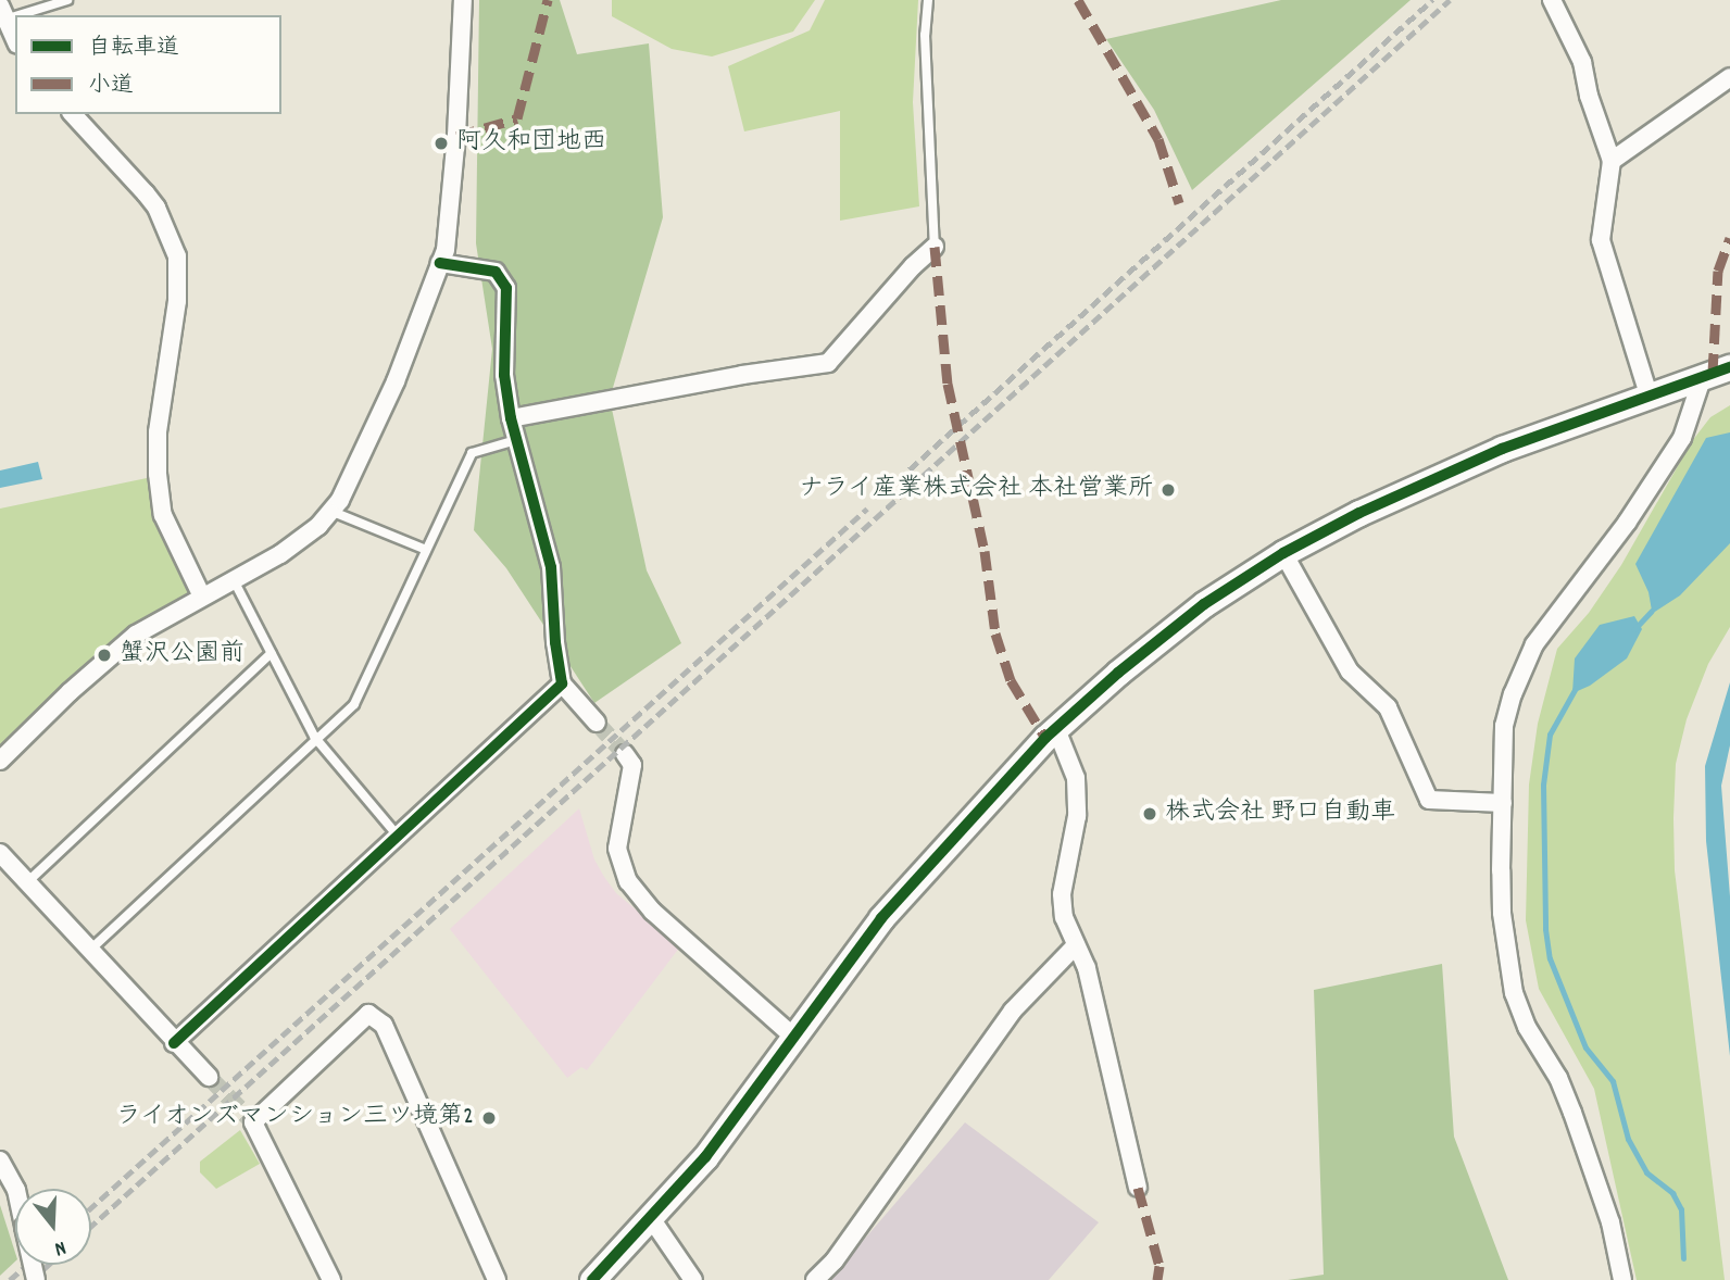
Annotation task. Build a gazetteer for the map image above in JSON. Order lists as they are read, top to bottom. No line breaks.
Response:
{"places":["阿久和団地西","ナライ産業株式会社 本社営業所","蟹沢公園前","株式会社 野口自動車","ライオンズマンション三ツ境第2"],"legend":["自転車道","小道"],"north":"bottom"}
